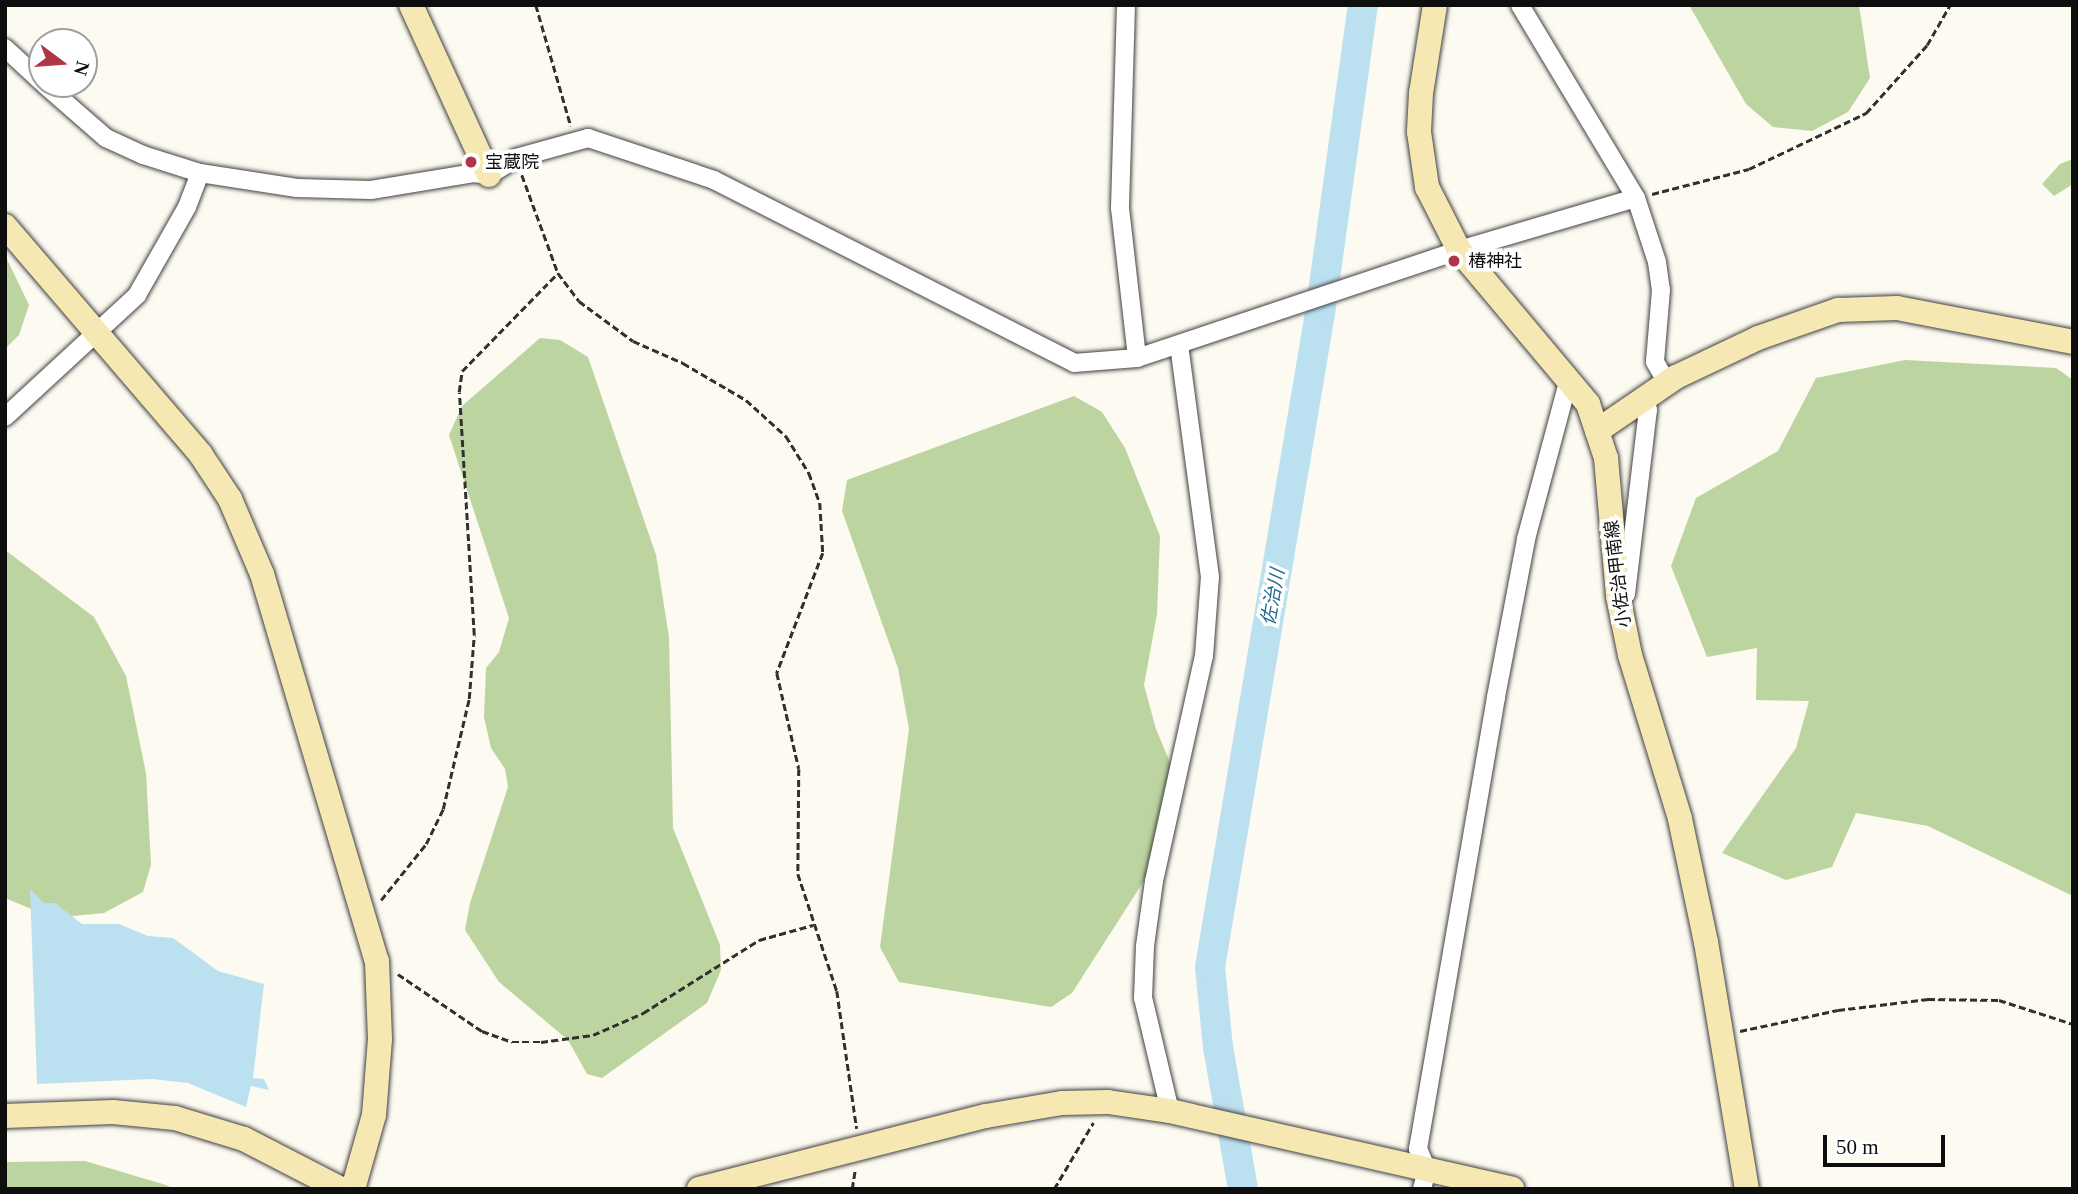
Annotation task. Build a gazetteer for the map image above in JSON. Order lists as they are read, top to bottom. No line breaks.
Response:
{"streets":{"street":["小佐治甲南線"]},"water":["佐治川"],"places":["宝蔵院","椿神社"],"scale_bar":"50 m","north":"right"}
